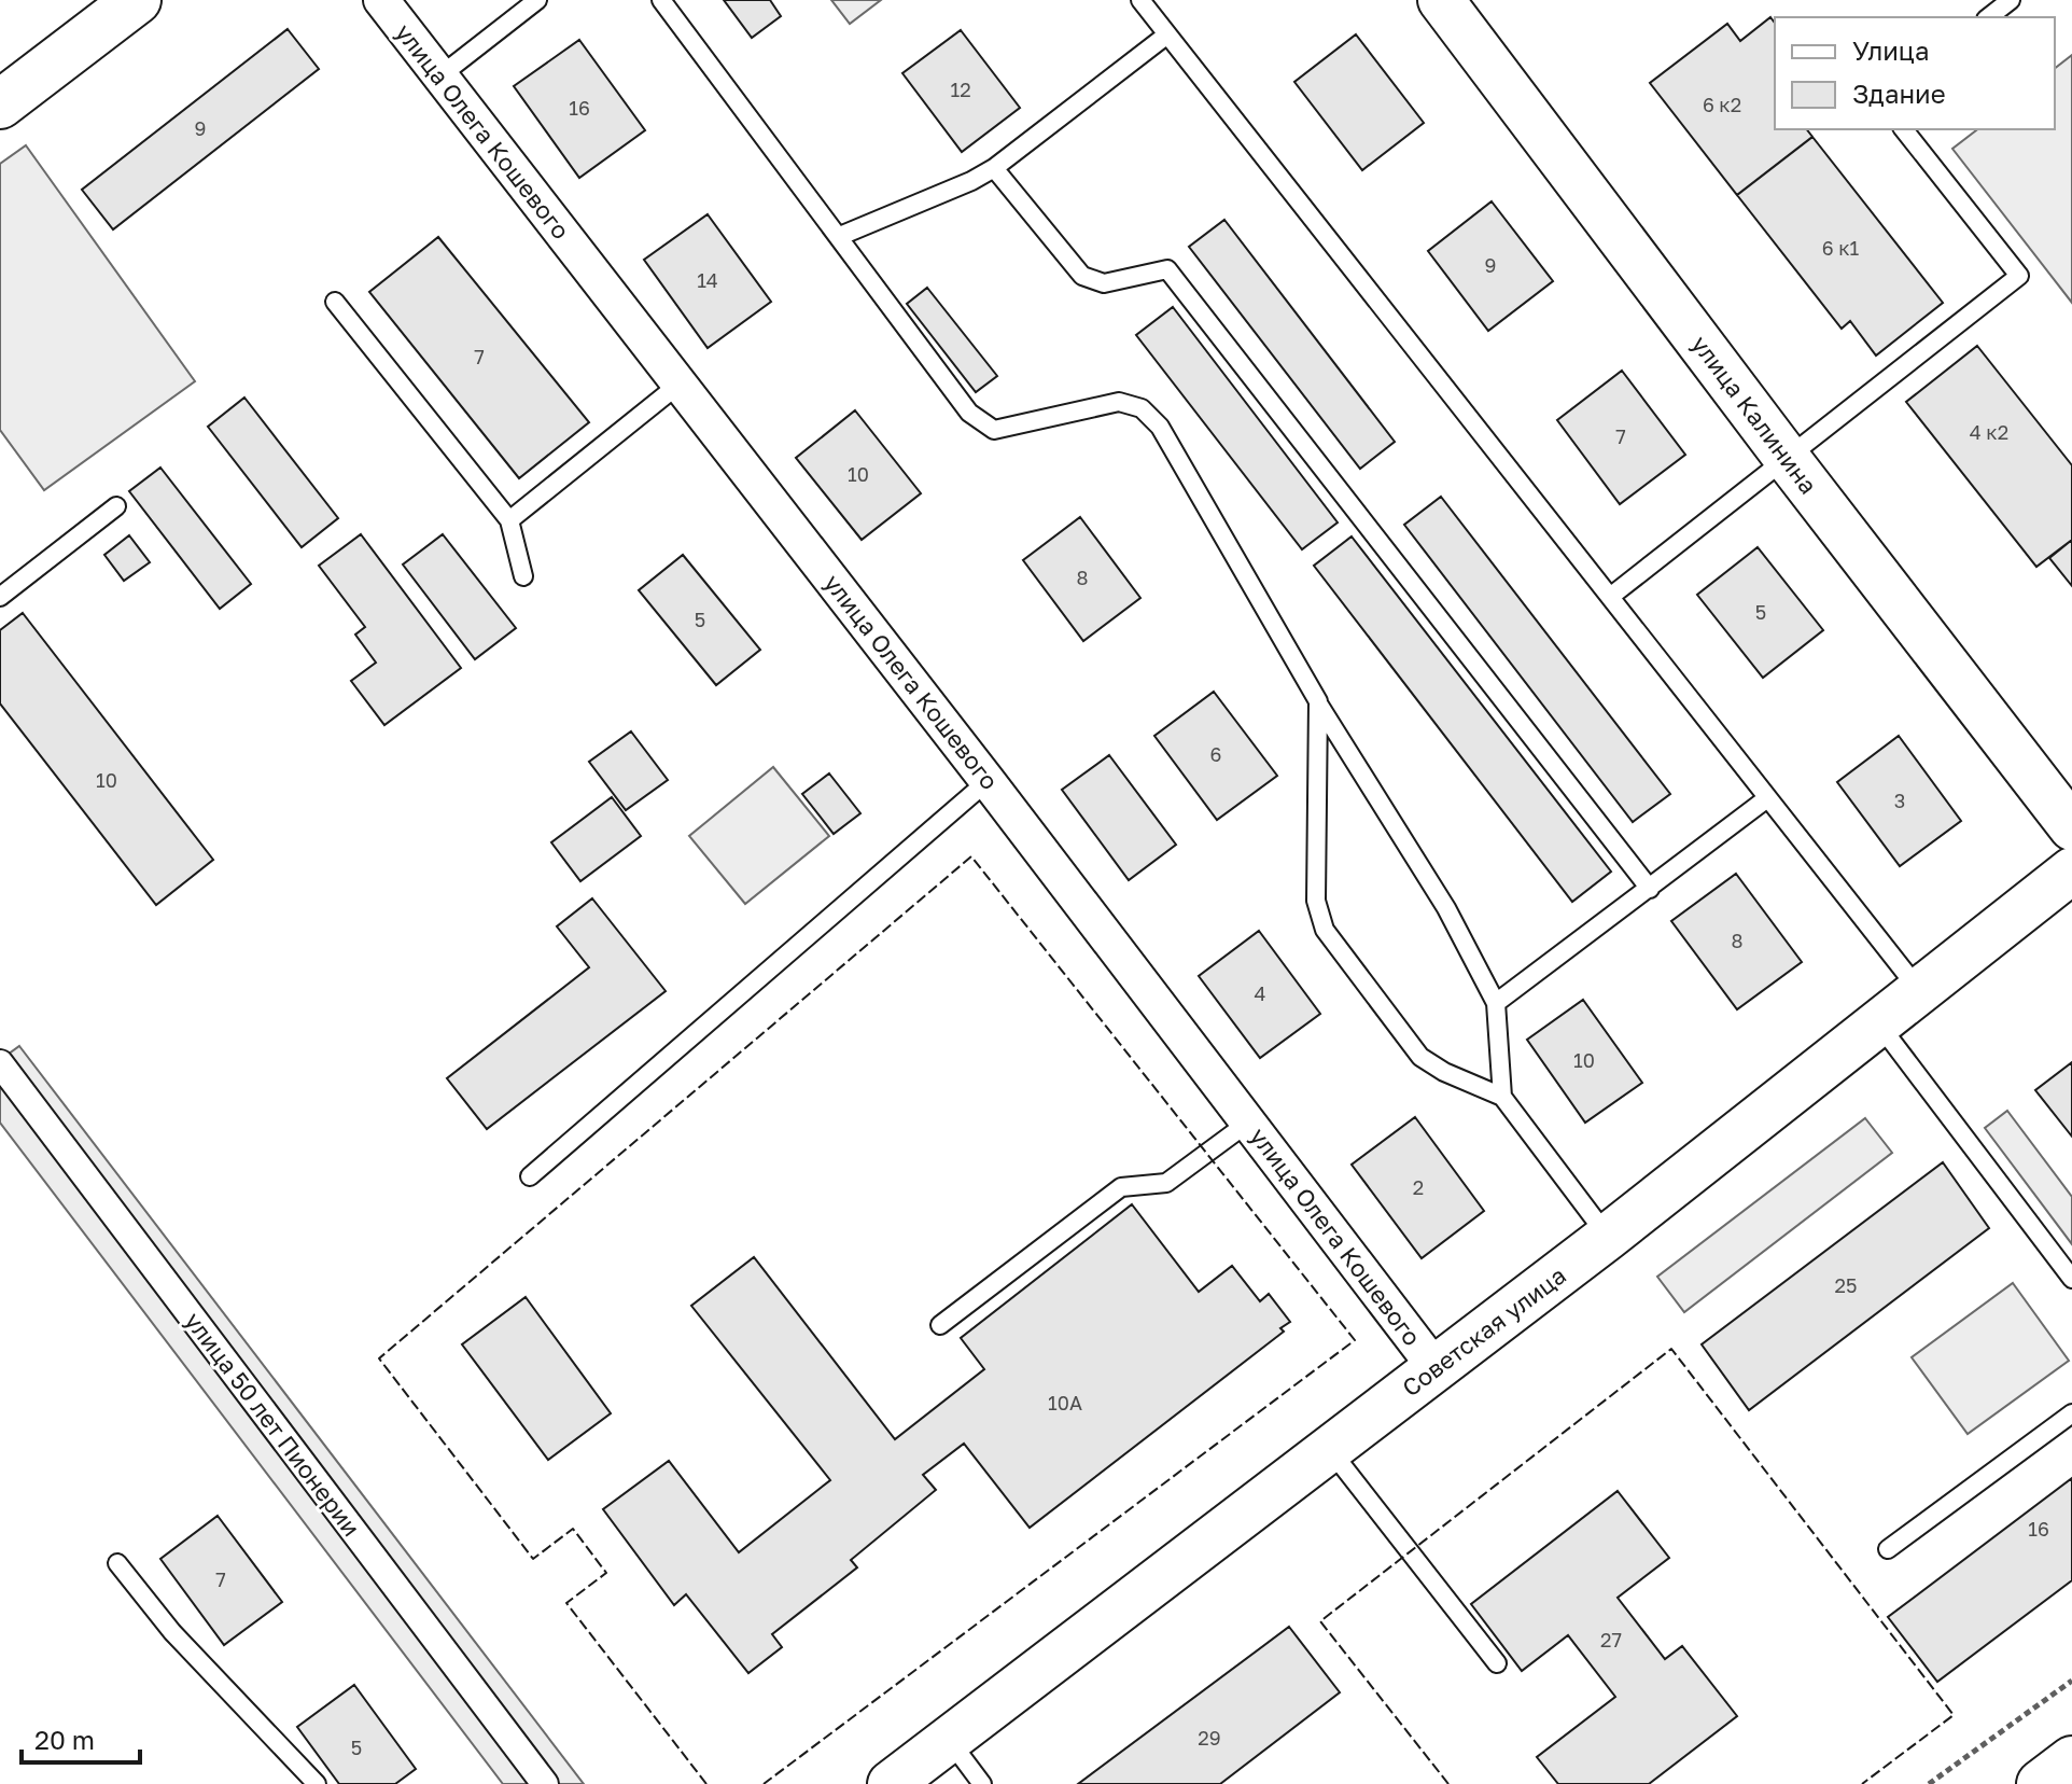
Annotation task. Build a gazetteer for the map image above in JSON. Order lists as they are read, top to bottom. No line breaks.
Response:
{"streets":{"street":["улица Олега Кошевого","улица Калинина","Советская улица","улица 50 лет Пионерии"]},"crossings":[["улица Олега Кошевого","Советская улица"]],"house_numbers":["12","6 к2","16","9","6 к1","9","14","7","4 к2","7","10","8","5","5","6","10","3","8","4","10","2","25","10А","16","7","27","29","5"],"legend":["Улица","Здание"],"scale_bar":"20 m"}
